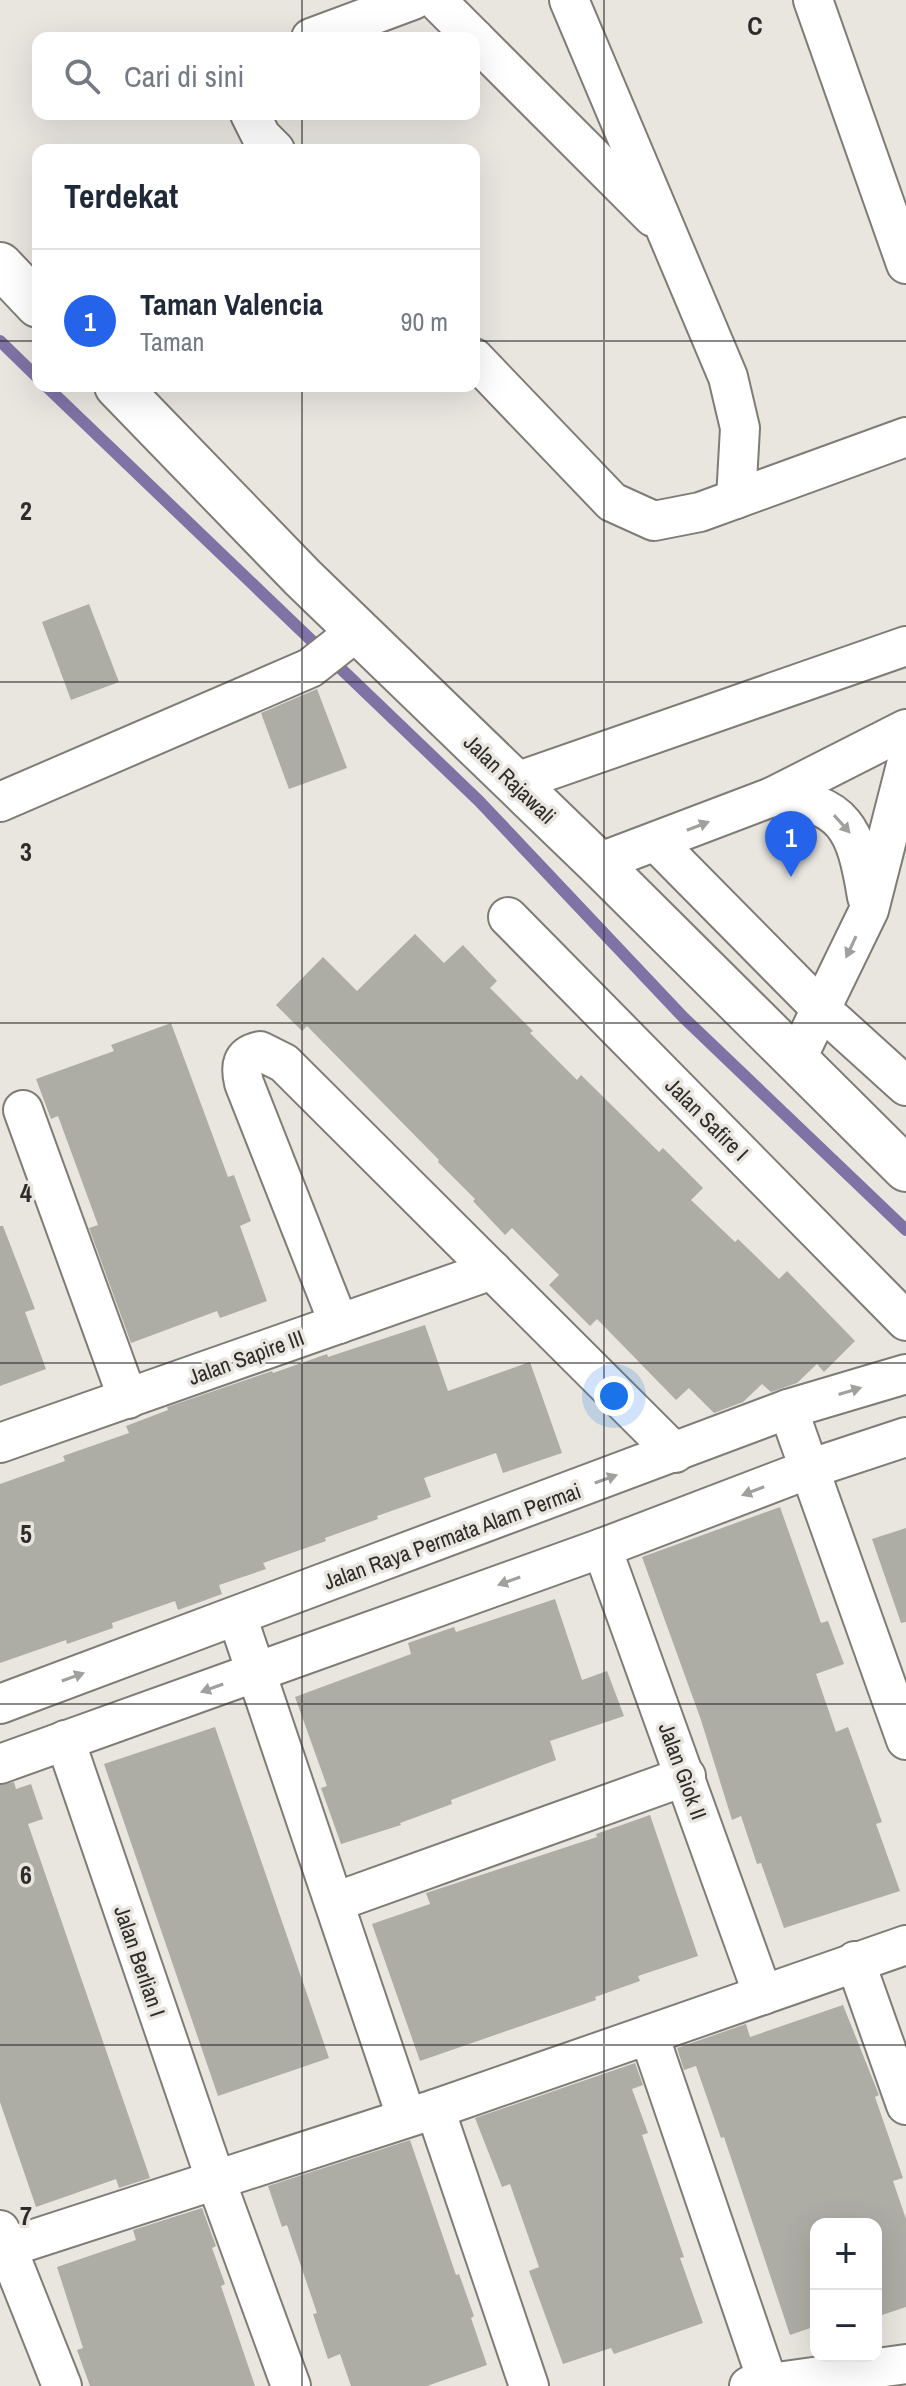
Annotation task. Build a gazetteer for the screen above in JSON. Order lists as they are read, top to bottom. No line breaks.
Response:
{"streets":{"street":["Jalan Rajawali","Jalan Safire I","Jalan Sapire III","Jalan Raya Permata Alam Permai","Jalan Giok II","Jalan Berlian I"]},"page":{"search":"Cari di sini","heading":"Terdekat","list":[{"mark":"1","name":"Taman Valencia","note":"Taman","value":"90 m"}],"pins":"1","map_buttons":["+","−"]},"grid":{"columns":["C"],"rows":["2","3","4","5","6","7"]}}
